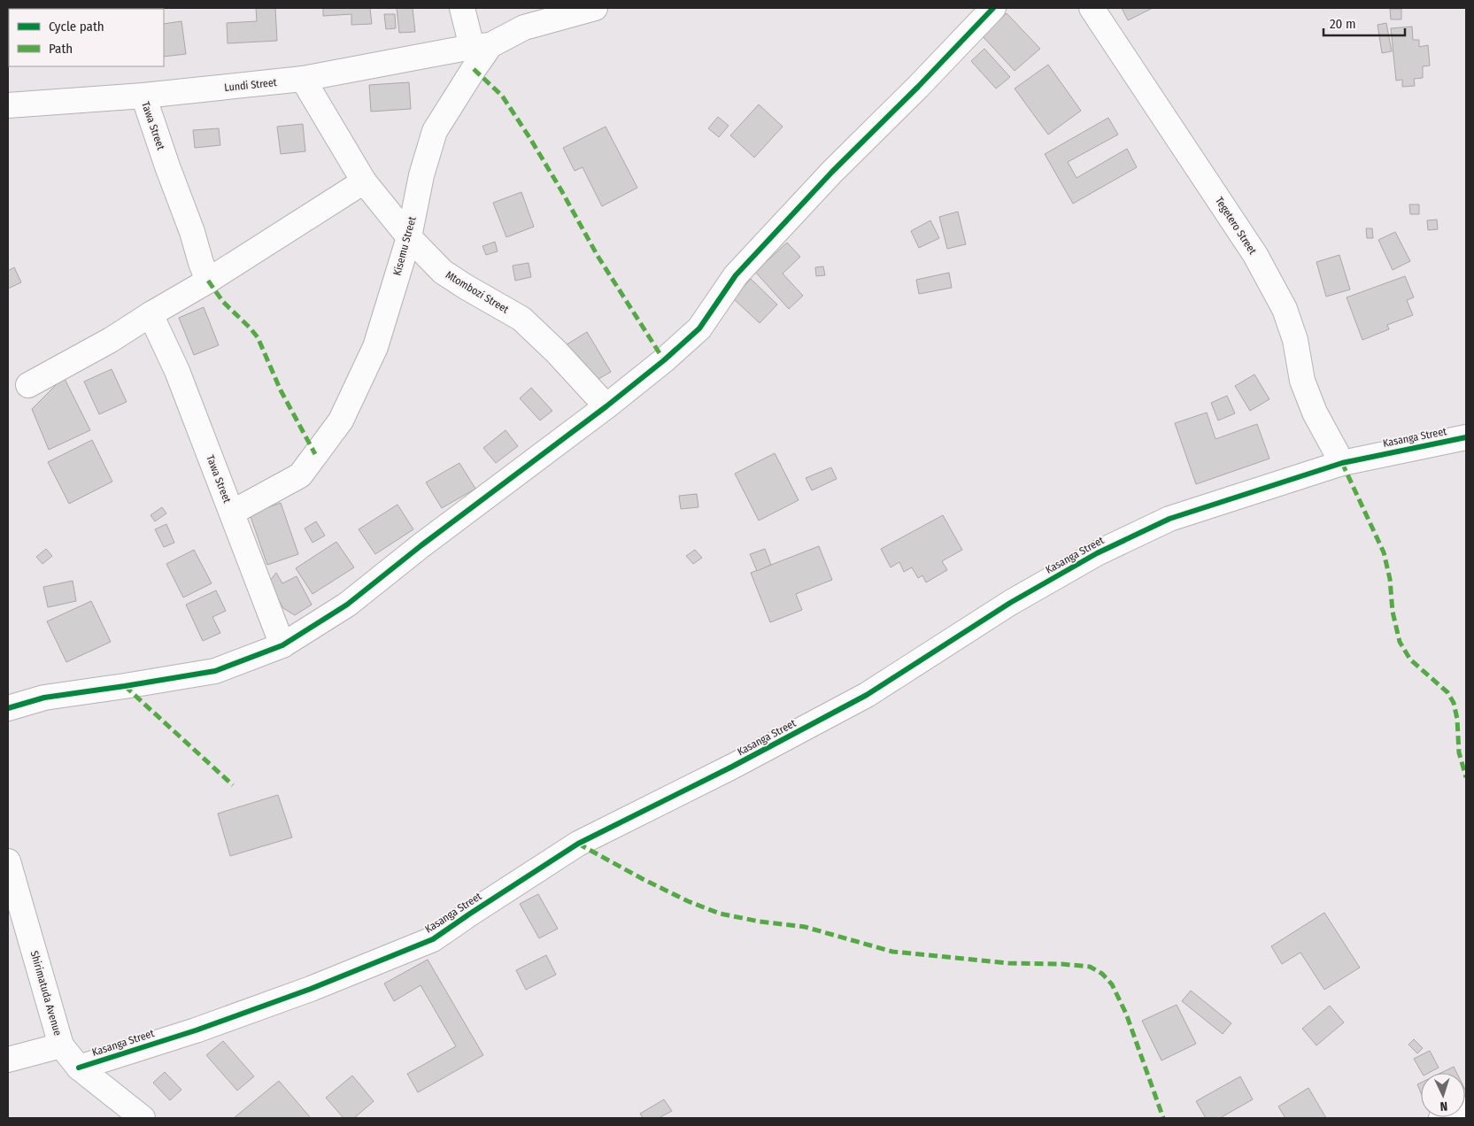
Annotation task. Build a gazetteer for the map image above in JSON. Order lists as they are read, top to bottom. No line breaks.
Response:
{"streets":{"street":["Lundi Street","Tawa Street","Tegetero Street","Kisemu Street","Mtombozi Street","Kasanga Street","Shirimatuda Avenue"]},"crossings":[["Lundi Street","Tawa Street"],["Lundi Street","Kisemu Street"],["Lundi Street","Mtombozi Street"],["Tawa Street","Kisemu Street"],["Tegetero Street","Kasanga Street"],["Kisemu Street","Mtombozi Street"],["Kasanga Street","Shirimatuda Avenue"]],"legend":["Cycle path","Path"],"scale_bar":"20 m","north":"bottom"}
